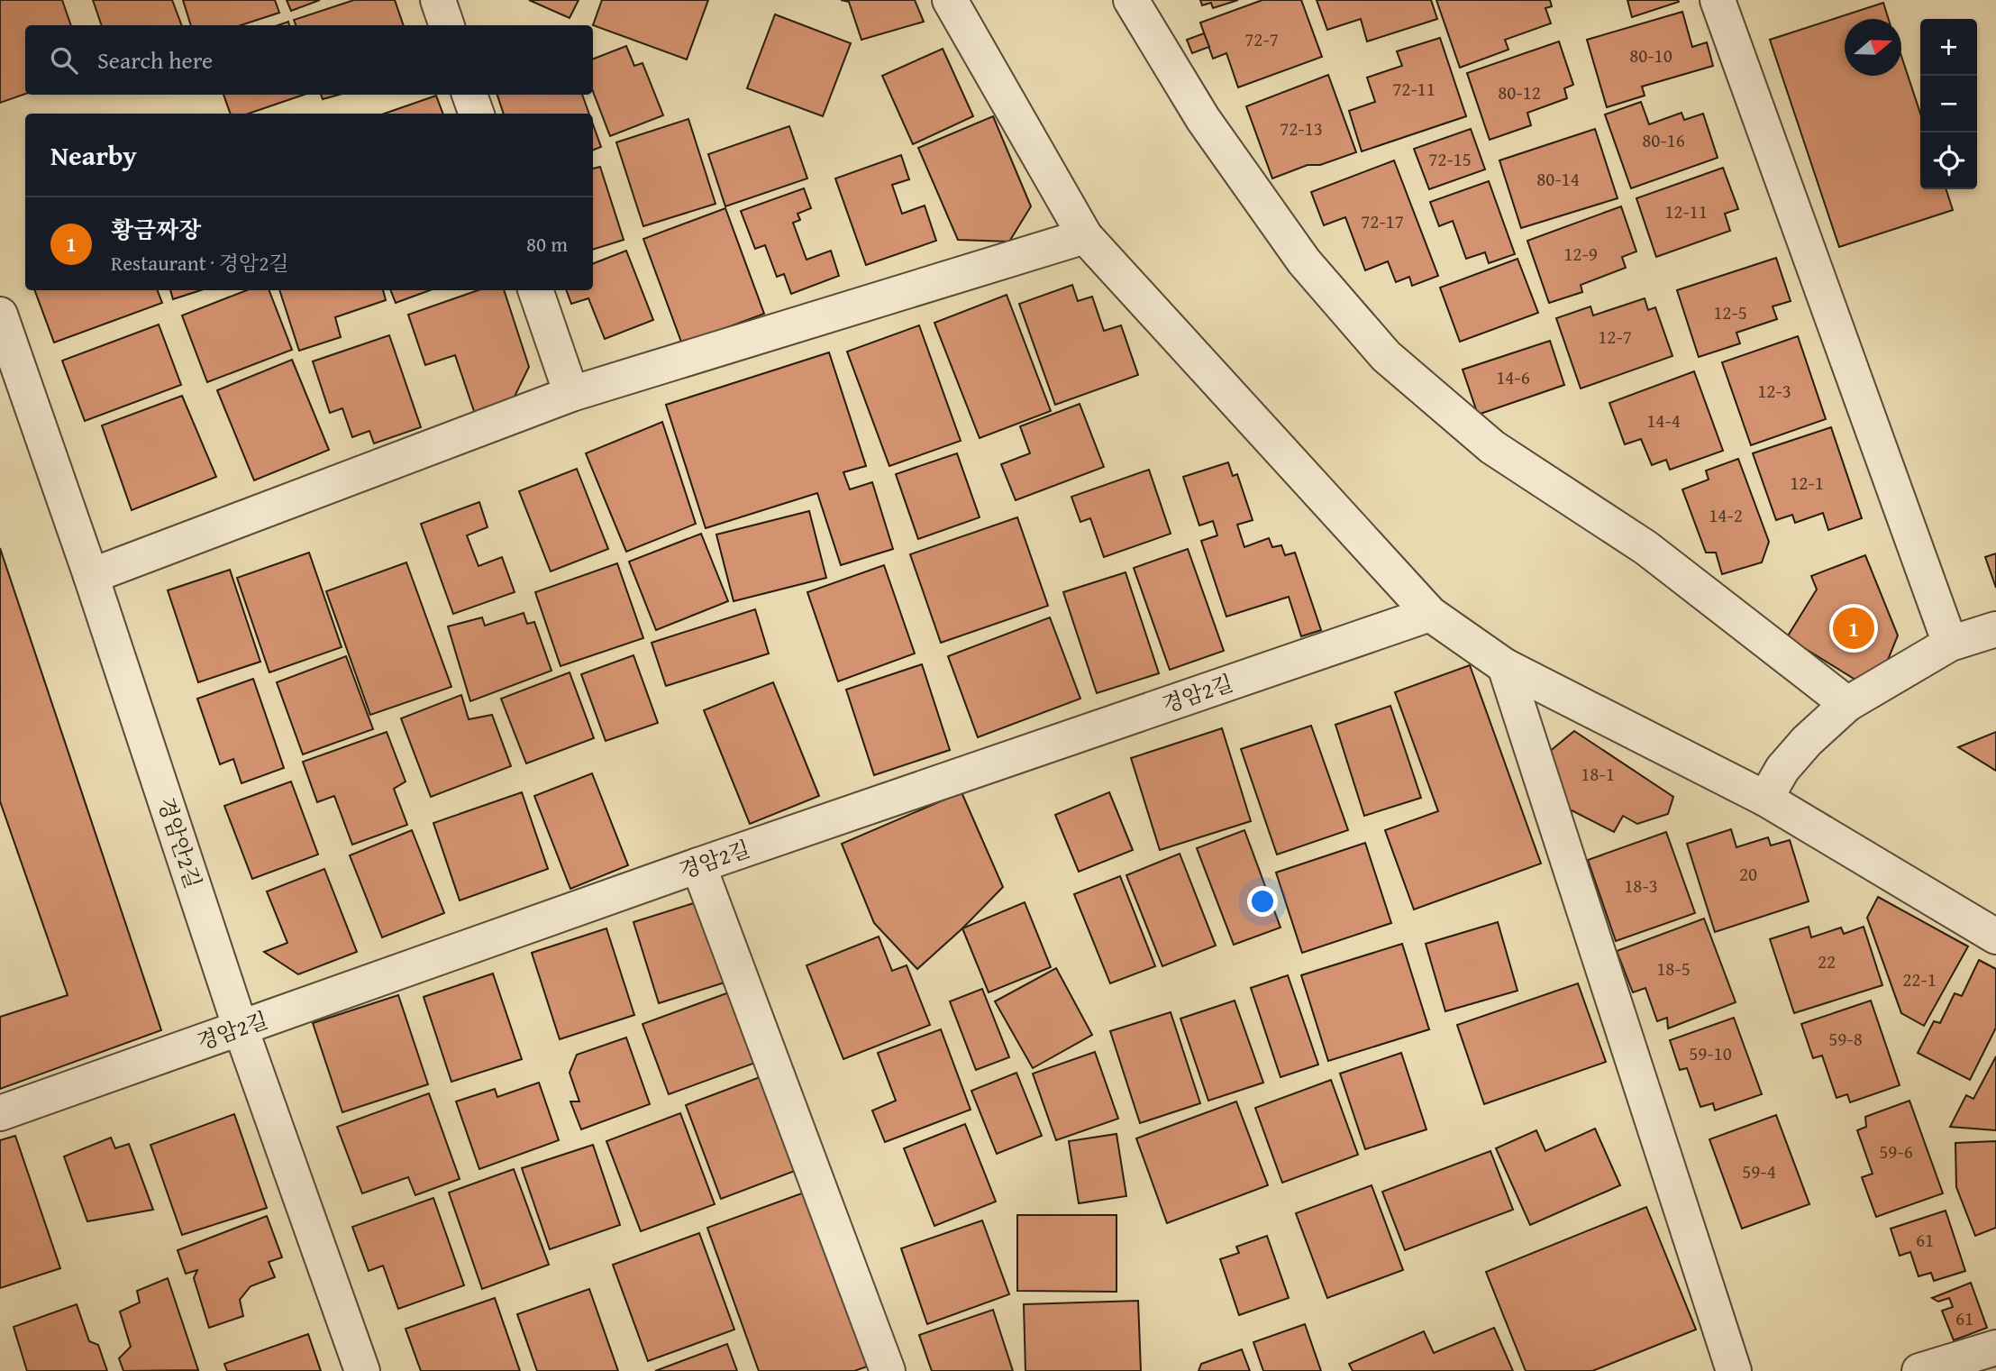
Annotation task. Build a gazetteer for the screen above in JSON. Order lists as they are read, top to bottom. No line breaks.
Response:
{"streets":{"street":["경암2길","경암안2길"]},"crossings":[["경암2길","경암안2길"]],"house_numbers":["72-7","80-10","72-11","80-12","72-13","80-16","72-15","80-14","12-11","72-17","12-9","12-5","12-7","14-6","12-3","14-4","12-1","14-2","18-1","20","18-3","22","18-5","22-1","59-8","59-10","59-6","59-4","61","61"],"north":"right","page":{"map_buttons":["+","−"],"search":"Search here","heading":"Nearby","list":[{"mark":"1","name":"황금짜장","note":"Restaurant · 경암2길","value":"80 m"}],"pins":"1"}}
